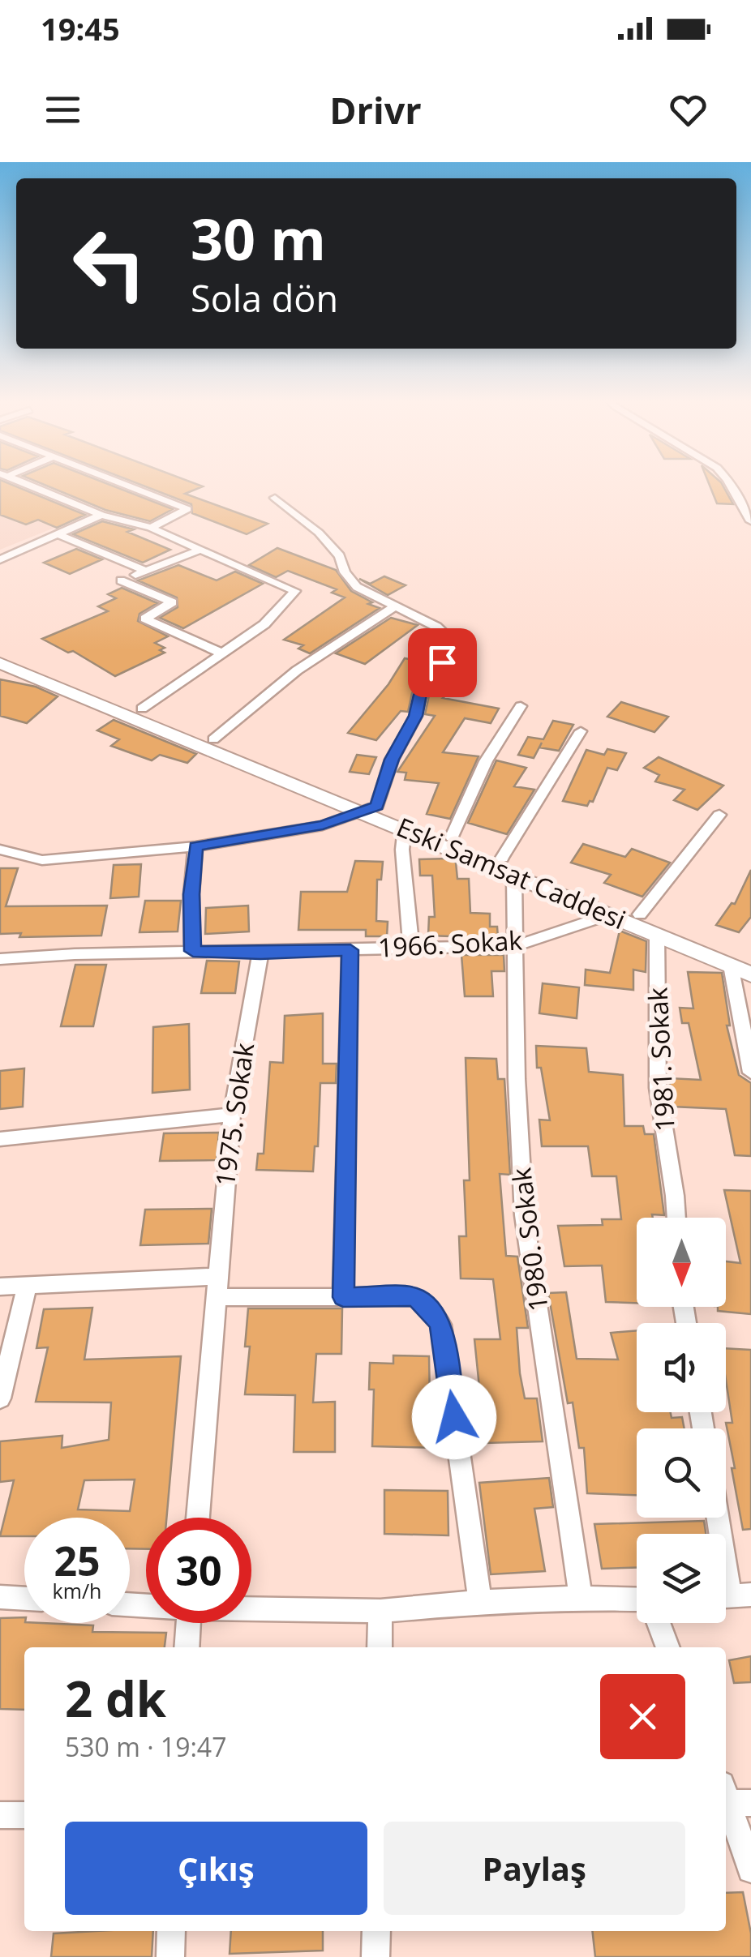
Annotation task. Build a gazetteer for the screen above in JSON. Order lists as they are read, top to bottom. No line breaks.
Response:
{"streets":{"street":["Eski Samsat Caddesi","1966. Sokak","1981. Sokak","1975. Sokak","1980. Sokak"]},"crossings":[["Eski Samsat Caddesi","1966. Sokak"],["Eski Samsat Caddesi","1981. Sokak"],["Eski Samsat Caddesi","1980. Sokak"],["1966. Sokak","1975. Sokak"],["1966. Sokak","1980. Sokak"]],"north":"bottom","page":{"status":"19:45","header":"Drivr","turn":["30 m","Sola dön"],"speed":"25 km/h","limit":"30","heading":["2 dk","530 m · 19:47"],"buttons":["Çıkış","Paylaş"]}}
